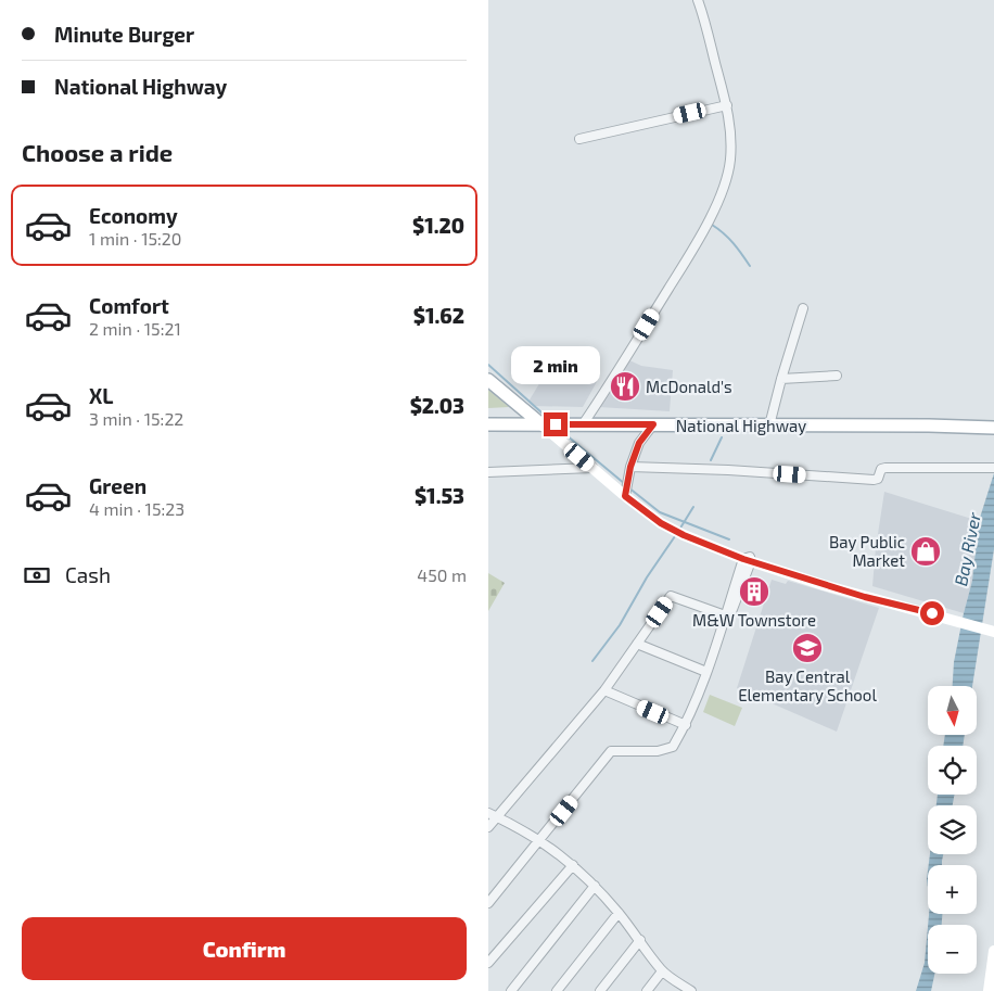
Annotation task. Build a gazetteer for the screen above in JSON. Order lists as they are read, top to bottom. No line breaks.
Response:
{"streets":{"main road":["National Highway"]},"water":["Bay River"],"places":{"restaurant":["McDonald's"],"shop":["Bay Public Market"],"building":["M&W Townstore"],"school or university":["Bay Central Elementary School"]},"north":"bottom","page":{"banner":["Minute Burger","National Highway"],"heading":"Choose a ride","list":[{"name":"Economy","note":"1 min · 15:20","value":"$1.20"},{"name":"Comfort","note":"2 min · 15:21","value":"$1.62"},{"name":"XL","note":"3 min · 15:22","value":"$2.03"},{"name":"Green","note":"4 min · 15:23","value":"$1.53"}],"bubble":"2 min","pay":["Cash","450 m"],"map_buttons":["+","−"],"buttons":"Confirm"}}
